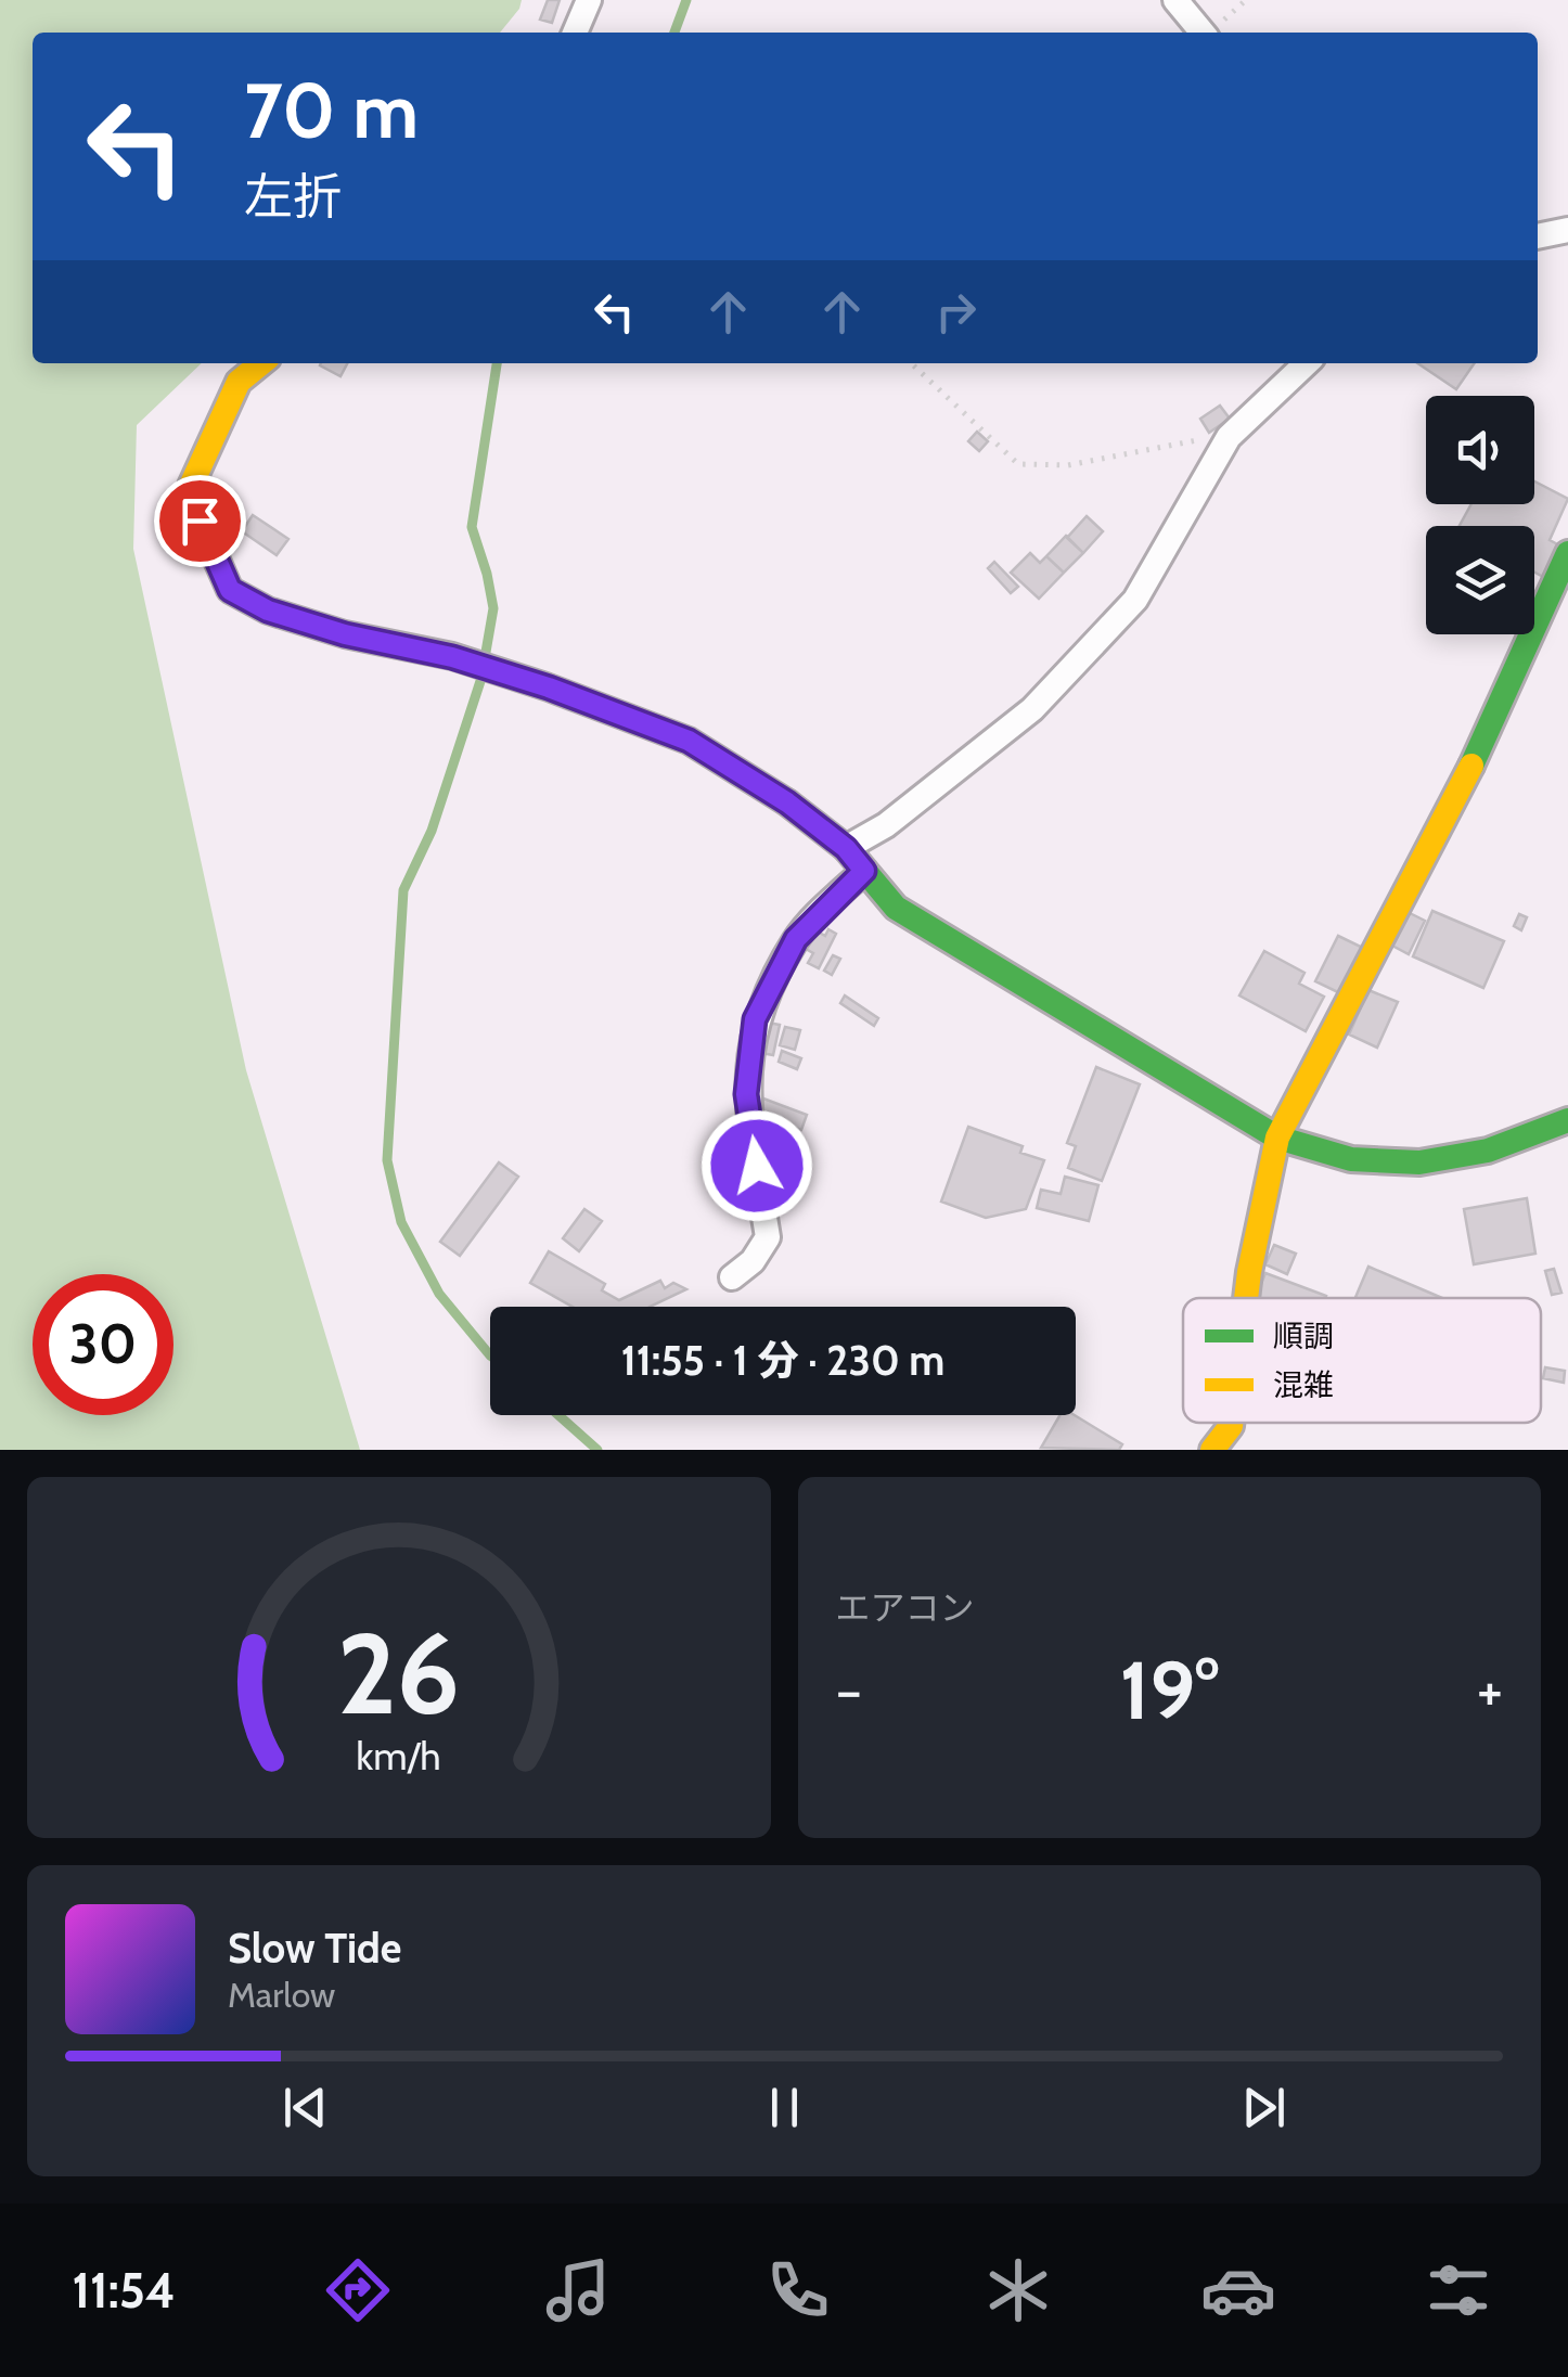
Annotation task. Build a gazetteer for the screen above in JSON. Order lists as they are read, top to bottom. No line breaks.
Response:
{"legend":["順調","混雑"],"page":{"turn":["70 m","左折"],"limit":"30","trip":"11:55 · 1 分 · 230 m","tile":"エアコン","heat":["−","19°","+"],"song":["Slow Tide","Marlow"],"tabs":"11:54","gauge":["26","km/h"]}}
